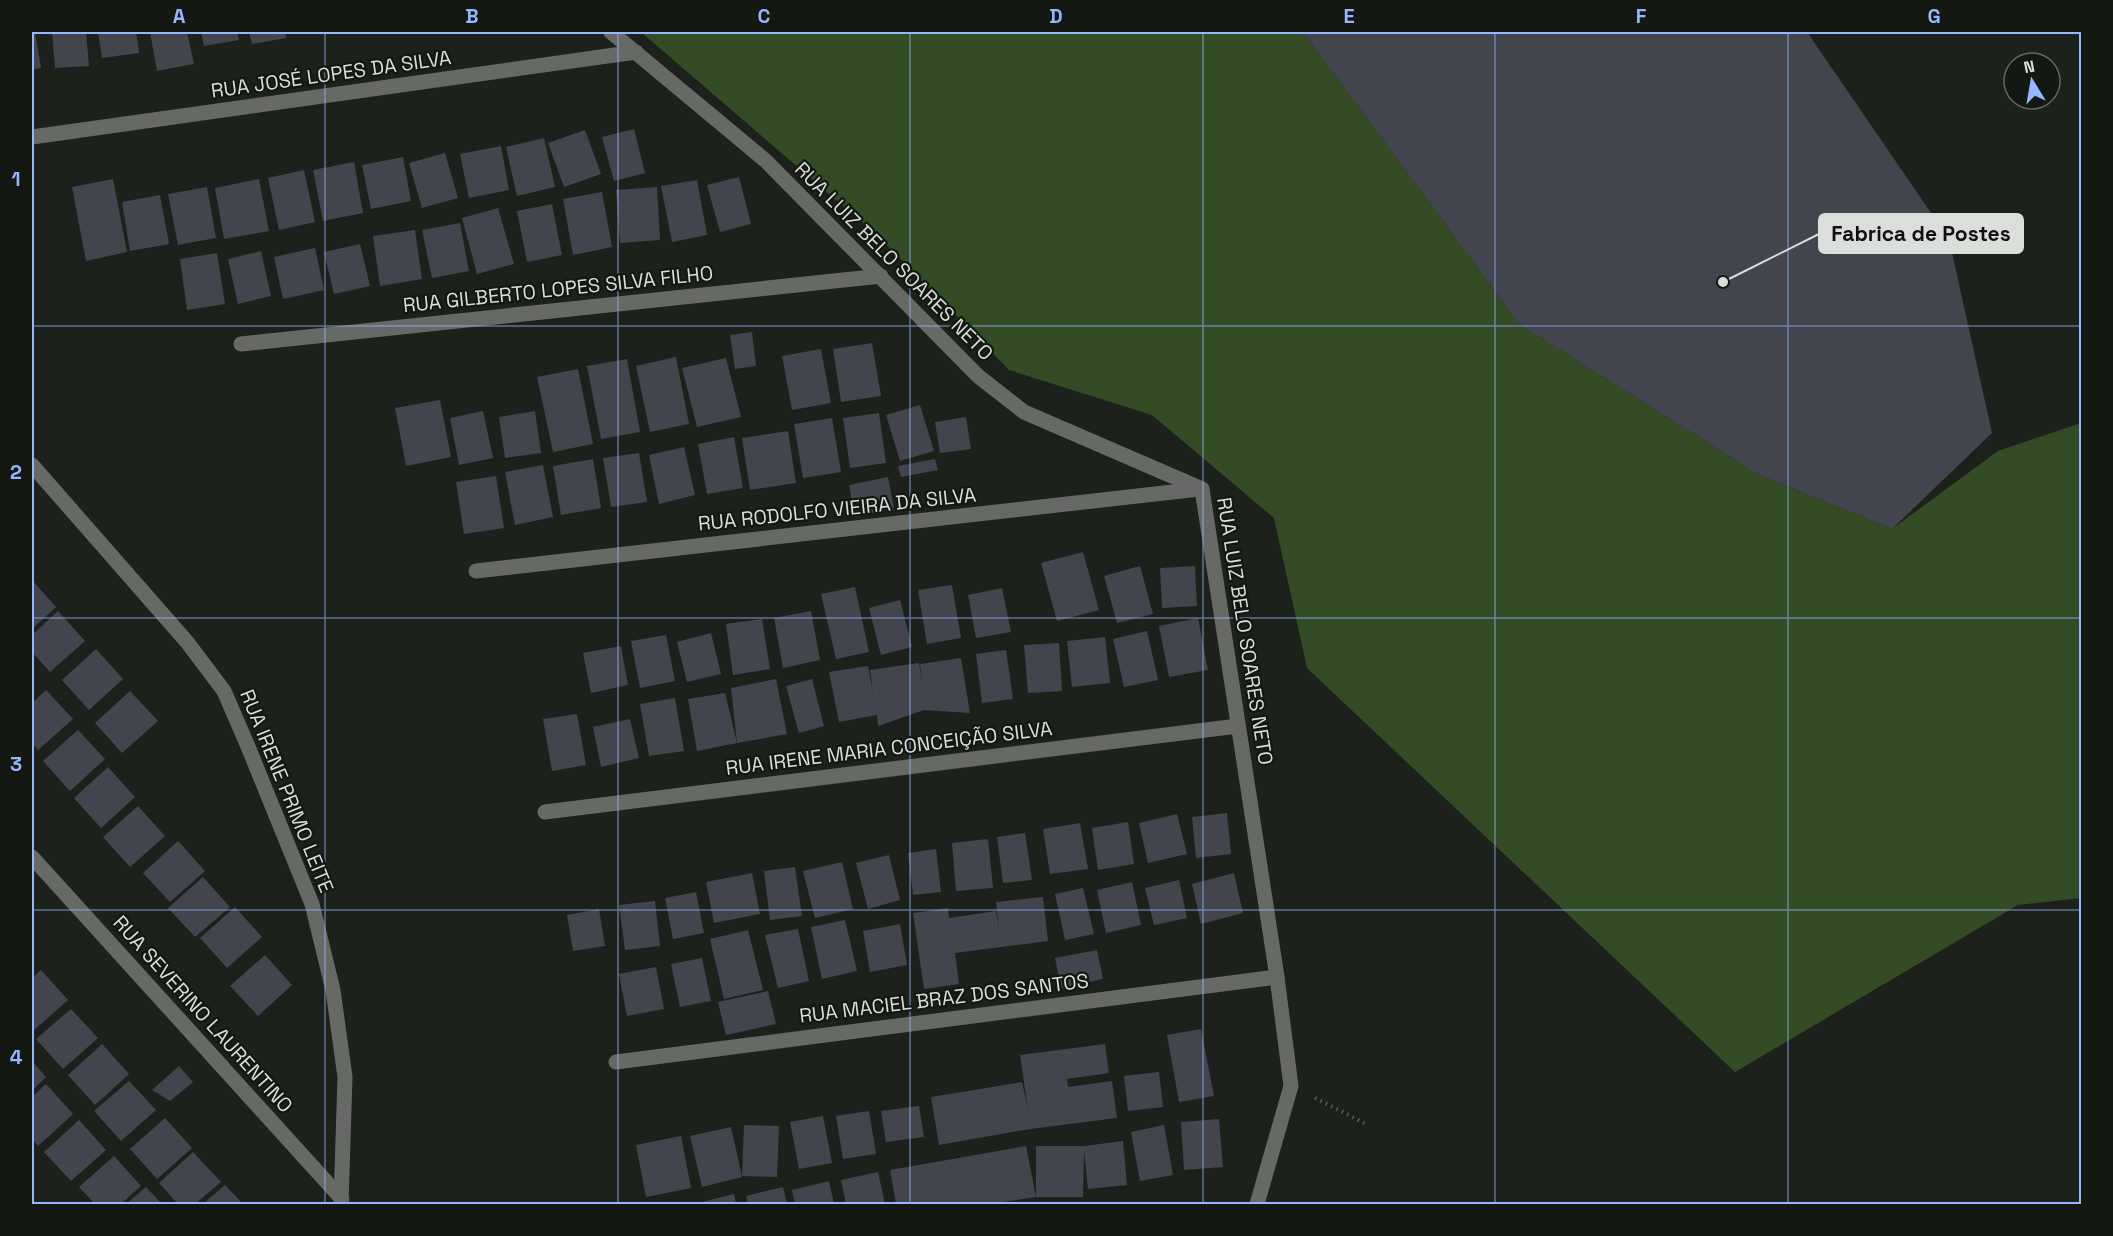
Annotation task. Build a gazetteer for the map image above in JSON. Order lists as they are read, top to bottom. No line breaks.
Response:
{"streets":{"street":["RUA JOSÉ LOPES DA SILVA","RUA LUIZ BELO SOARES NETO","RUA GILBERTO LOPES SILVA FILHO","RUA RODOLFO VIEIRA DA SILVA","RUA IRENE MARIA CONCEIÇÃO SILVA","RUA IRENE PRIMO LEITE","RUA MACIEL BRAZ DOS SANTOS","RUA SEVERINO LAURENTINO"]},"crossings":[["RUA JOSÉ LOPES DA SILVA","RUA LUIZ BELO SOARES NETO"],["RUA LUIZ BELO SOARES NETO","RUA GILBERTO LOPES SILVA FILHO"],["RUA LUIZ BELO SOARES NETO","RUA RODOLFO VIEIRA DA SILVA"],["RUA LUIZ BELO SOARES NETO","RUA IRENE MARIA CONCEIÇÃO SILVA"],["RUA LUIZ BELO SOARES NETO","RUA MACIEL BRAZ DOS SANTOS"],["RUA IRENE PRIMO LEITE","RUA SEVERINO LAURENTINO"]],"places":["Fabrica de Postes"],"north":"top","grid":{"columns":["A","B","C","D","E","F","G"],"rows":["1","2","3","4"]}}
